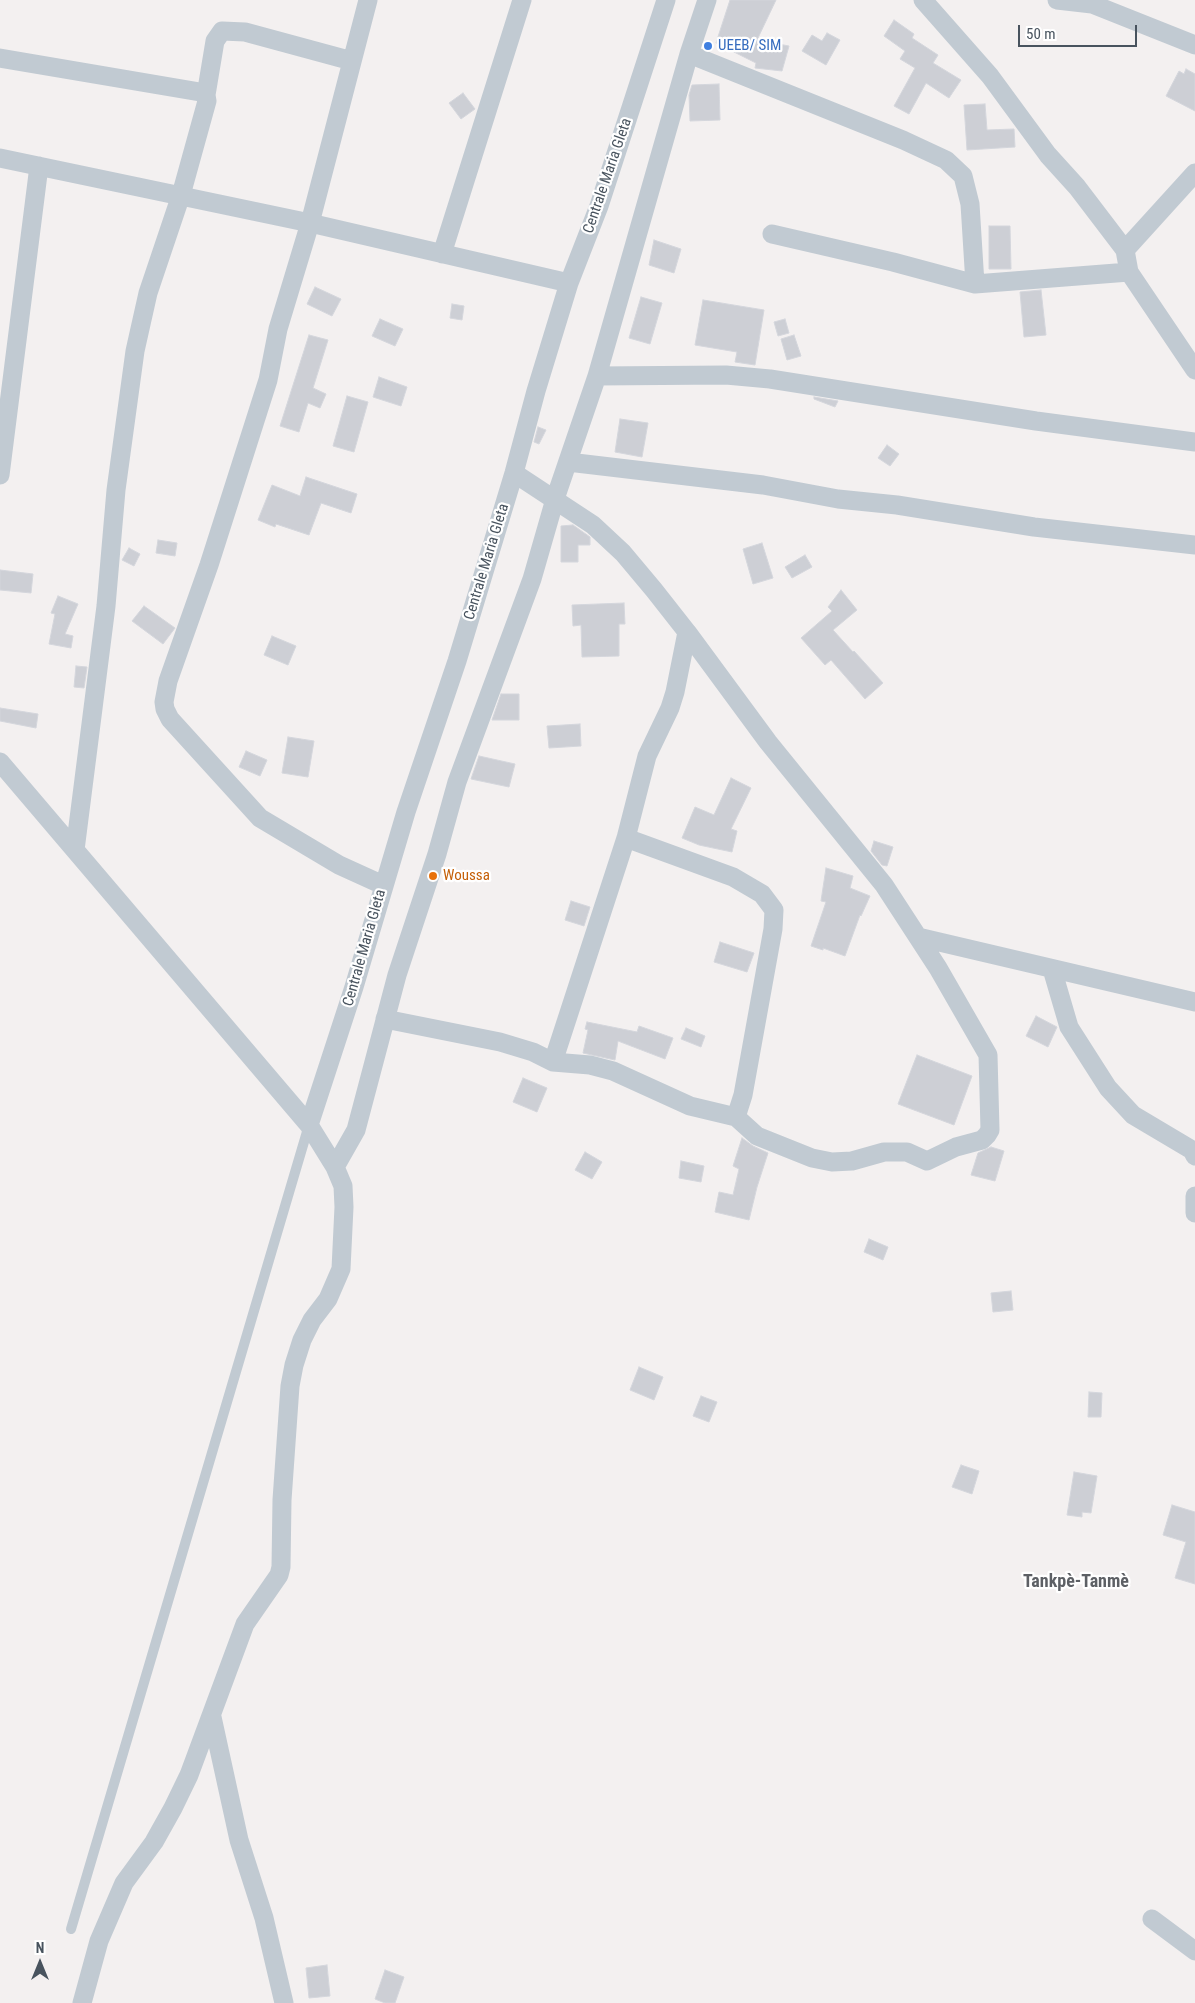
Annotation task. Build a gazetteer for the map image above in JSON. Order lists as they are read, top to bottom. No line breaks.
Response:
{"streets":{"street":["Centrale Maria Gleta"]},"districts":["Tankpè-Tanmè"],"places":["UEEB/ SIM","Woussa"],"scale_bar":"50 m","north":"top"}
